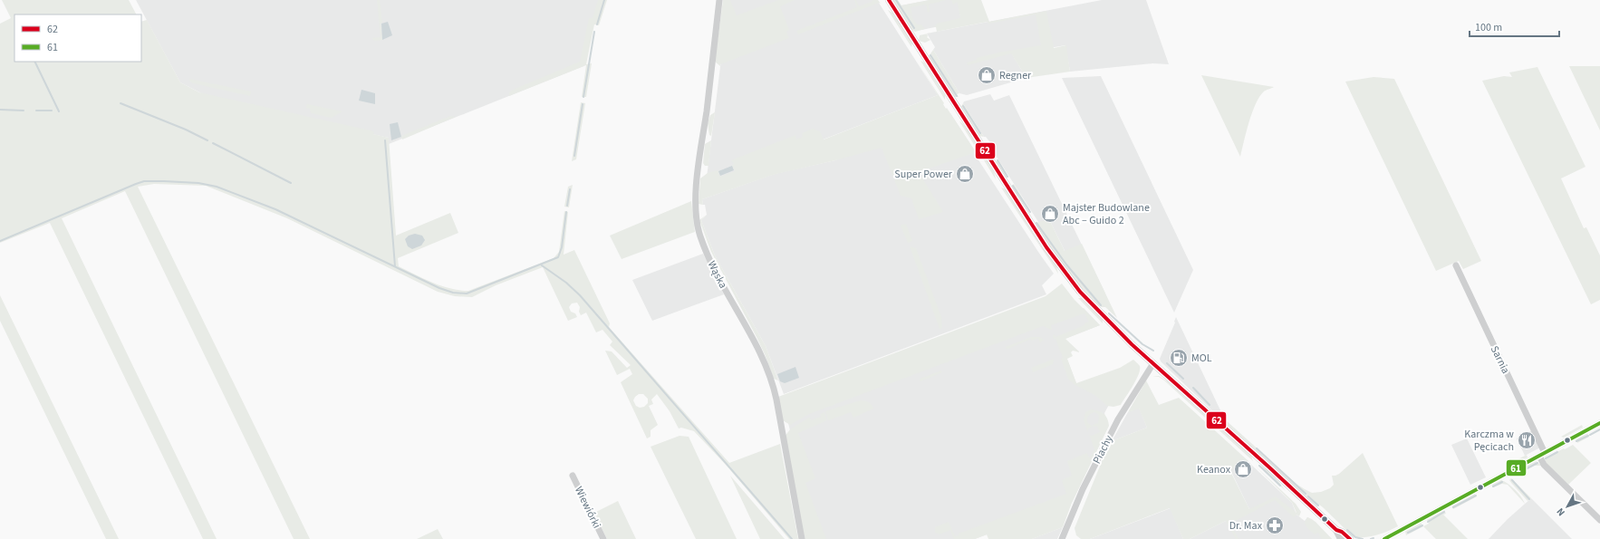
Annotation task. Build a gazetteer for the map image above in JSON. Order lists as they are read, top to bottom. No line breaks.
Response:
{"streets":{"street":["Wąska","Sarnia","Piachy","Wiewiórki"]},"places":{"shop":["Regner","Super Power","Majster Budowlane Abc – Guido 2","Keanox"],"fuel station":["MOL"],"restaurant":["Karczma w Pęcicach"],"pharmacy":["Dr. Max"]},"lines":["transit line 62","transit line 61"],"legend":["62","61"],"scale_bar":"100 m","north":"bottom left"}
